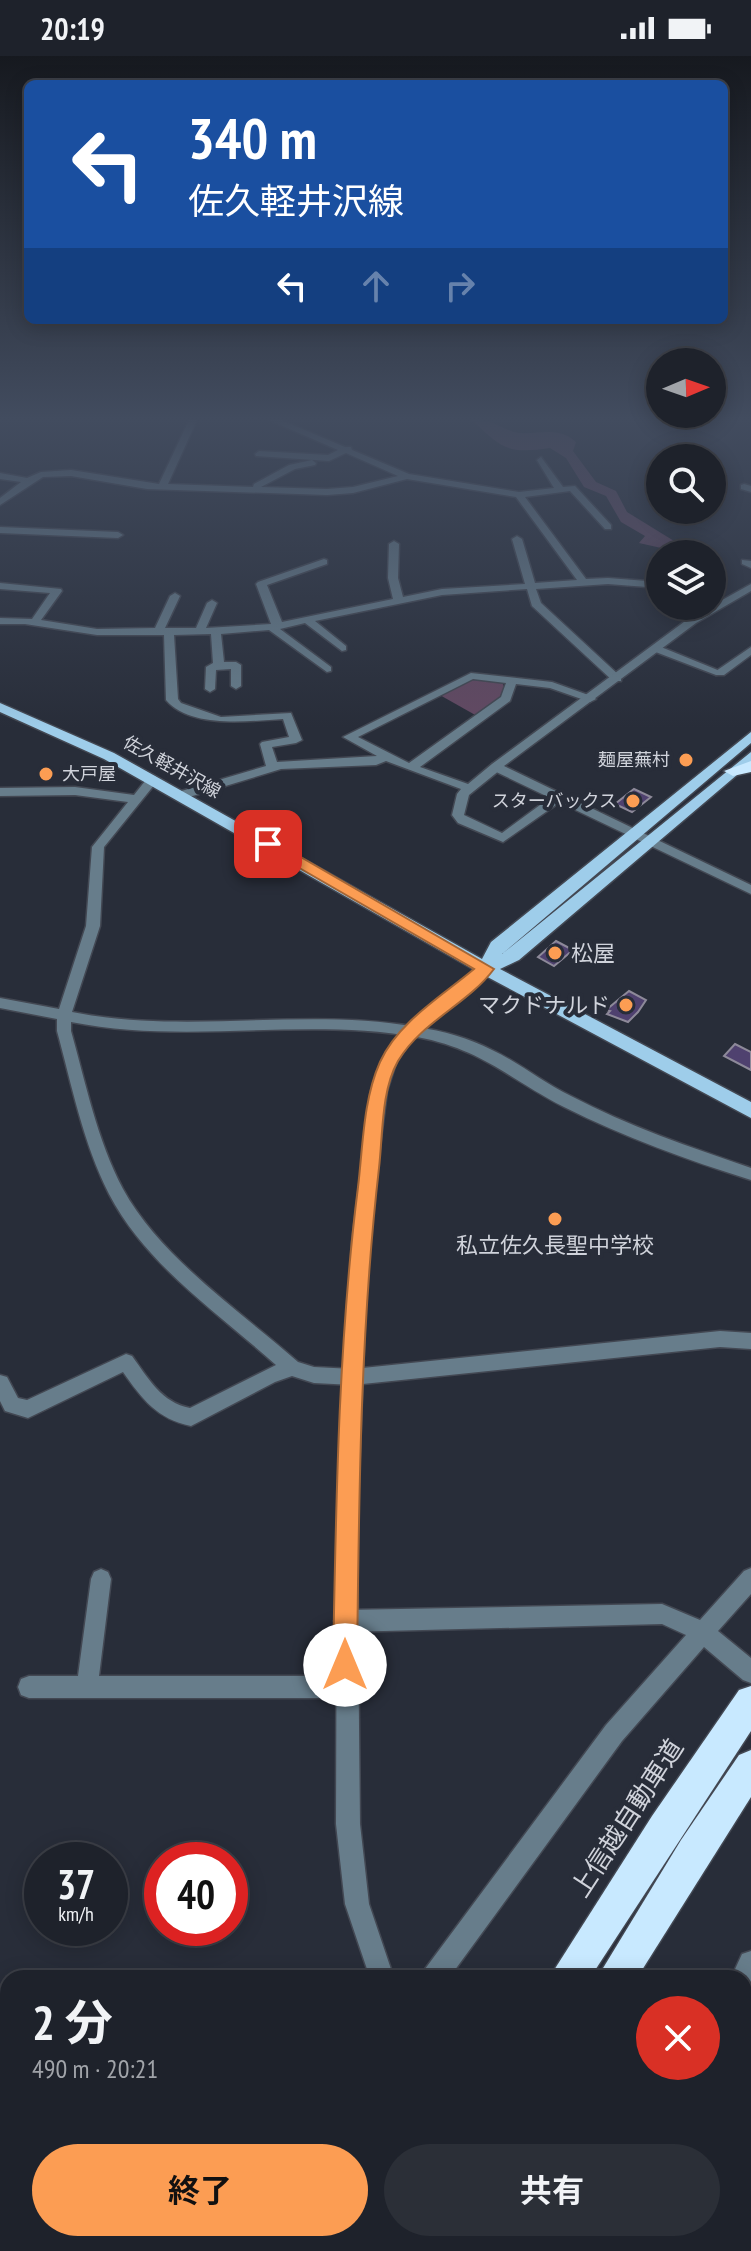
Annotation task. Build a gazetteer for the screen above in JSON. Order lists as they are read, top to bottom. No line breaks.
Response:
{"streets":{"highway":["上信越自動車道"],"main road":["佐久軽井沢線"]},"places":["麺屋蕪村","大戸屋","スターバックス","松屋","マクドナルド","私立佐久長聖中学校"],"north":"right","page":{"status":"20:19","turn":["340 m","佐久軽井沢線"],"speed":"37 km/h","limit":"40","heading":["2 分","490 m · 20:21"],"buttons":["終了","共有"]}}
